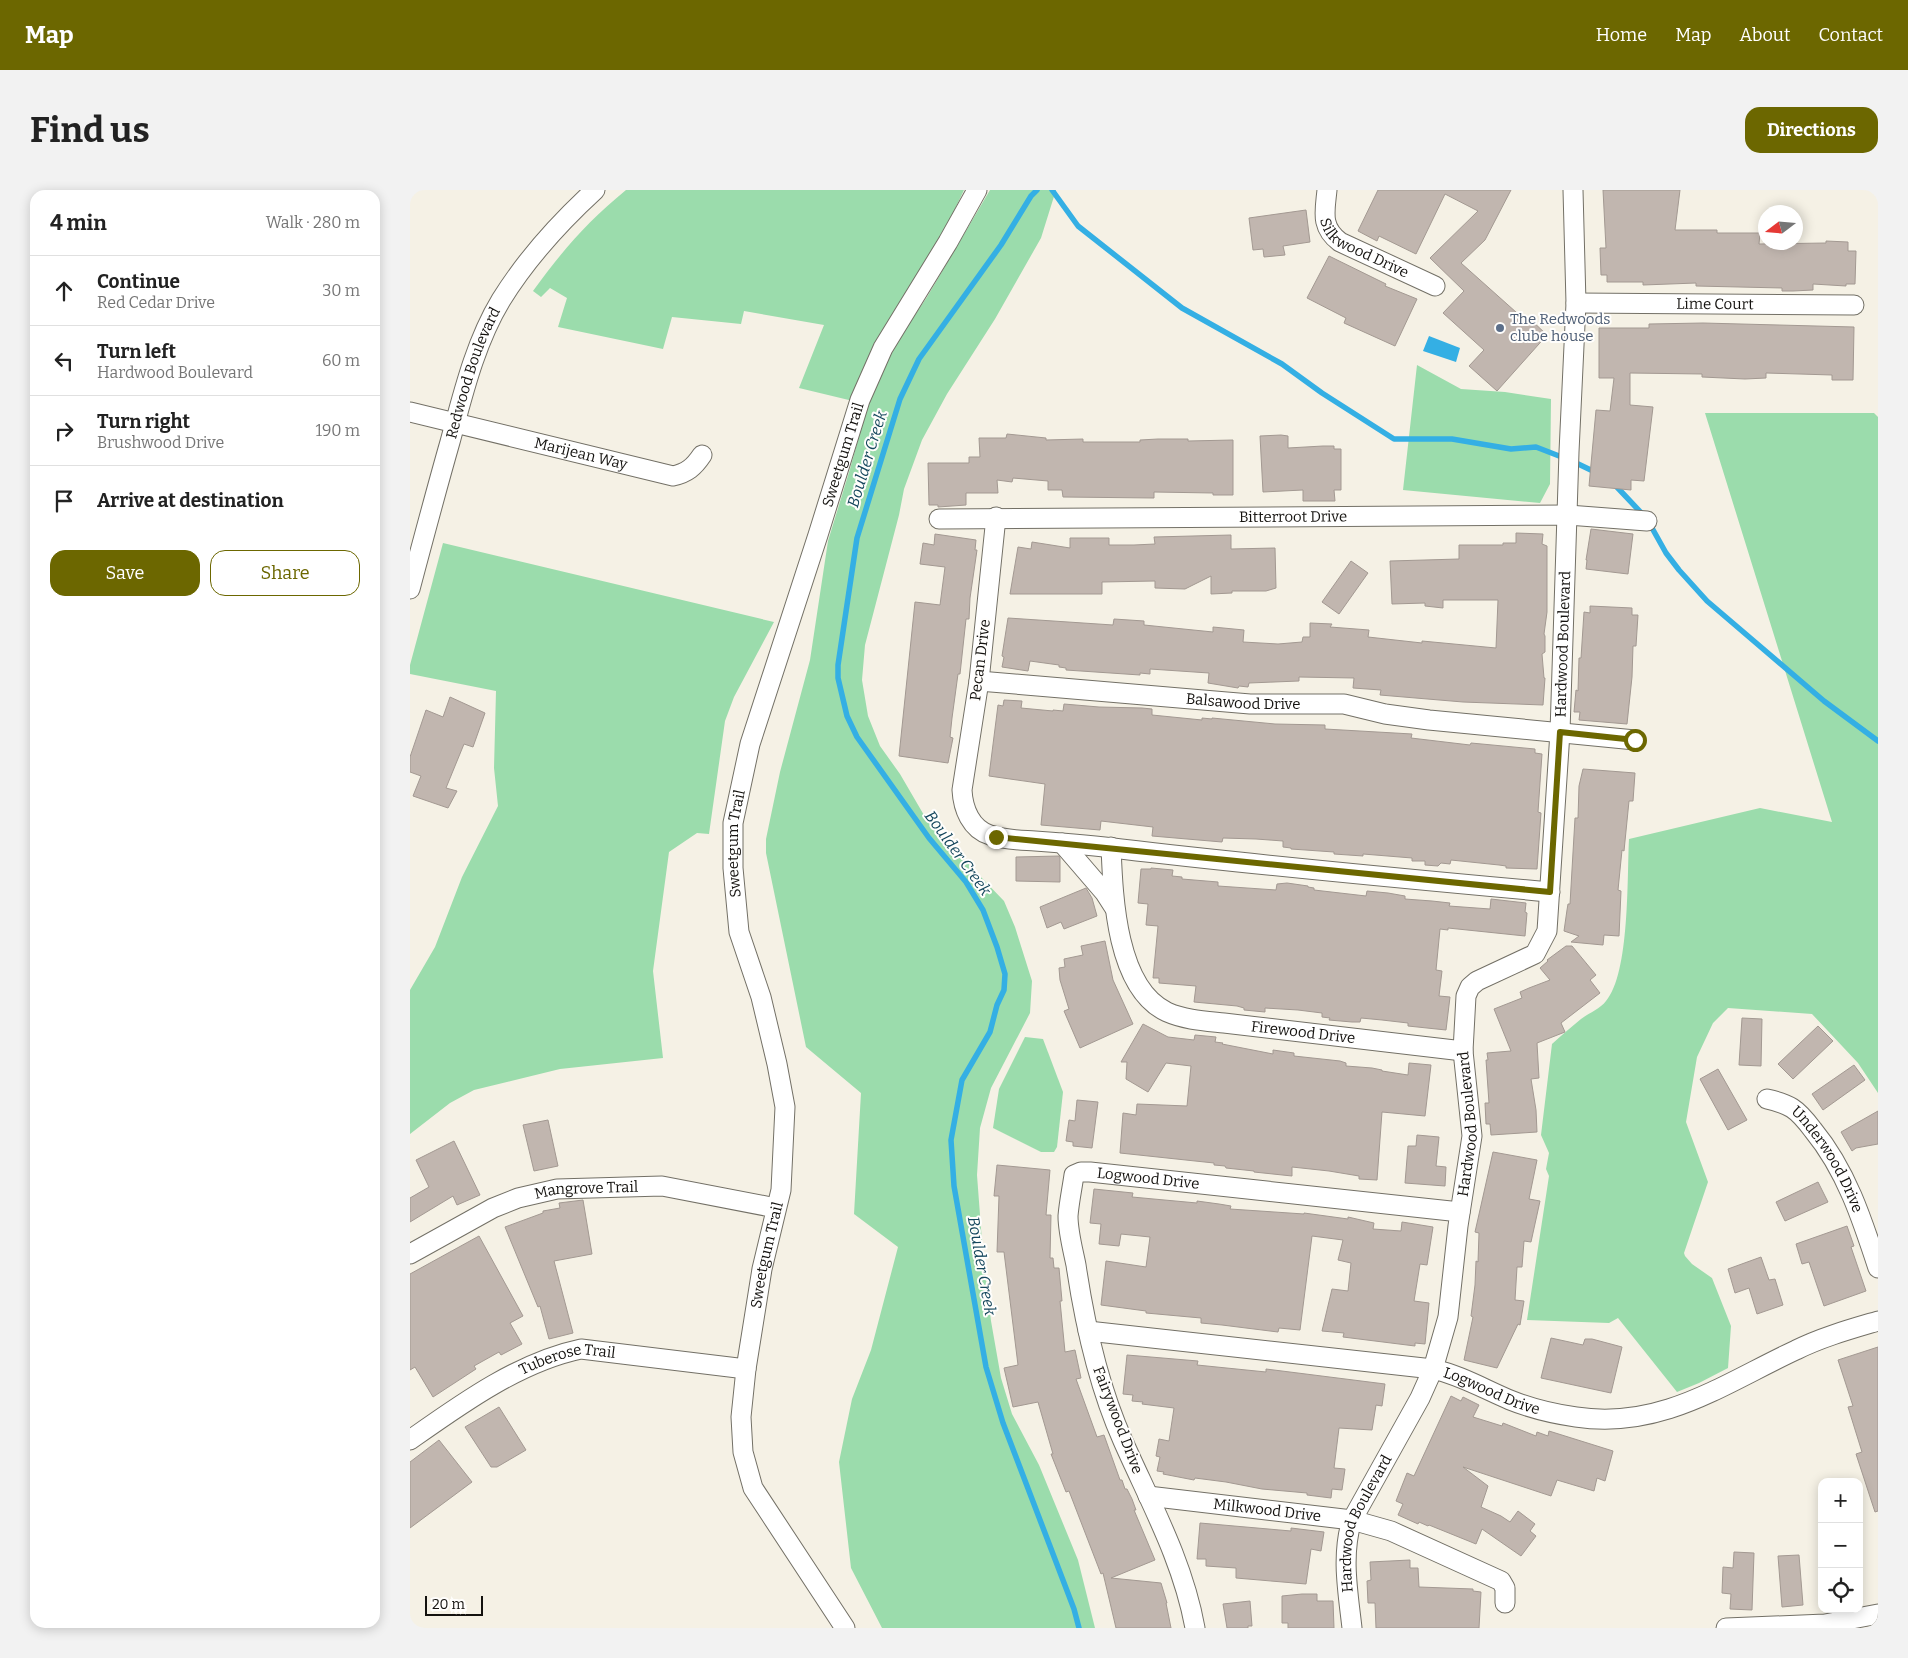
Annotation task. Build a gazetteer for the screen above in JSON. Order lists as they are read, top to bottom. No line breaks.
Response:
{"streets":{"street":["Silkwood Drive","Lime Court","Redwood Boulevard","Marijean Way","Sweetgum Trail","Bitterroot Drive","Hardwood Boulevard","Pecan Drive","Balsawood Drive","Firewood Drive","Underwood Drive","Logwood Drive","Mangrove Trail","Tuberose Trail","Fairywood Drive","Milkwood Drive"]},"crossings":[["Lime Court","Hardwood Boulevard"],["Redwood Boulevard","Marijean Way"],["Sweetgum Trail","Mangrove Trail"],["Sweetgum Trail","Tuberose Trail"],["Bitterroot Drive","Hardwood Boulevard"],["Bitterroot Drive","Pecan Drive"],["Hardwood Boulevard","Balsawood Drive"],["Hardwood Boulevard","Firewood Drive"],["Hardwood Boulevard","Logwood Drive"],["Hardwood Boulevard","Milkwood Drive"],["Pecan Drive","Balsawood Drive"],["Logwood Drive","Fairywood Drive"],["Fairywood Drive","Milkwood Drive"]],"water":["Boulder Creek"],"places":["The Redwoods clube house"],"scale_bar":"20 m","north":"left","page":{"header":"Map","nav":["Home","Map","About","Contact"],"buttons":["Directions",["Save","Share"]],"title":"Find us","heading":["4 min","Walk · 280 m"],"list":[["Continue","Red Cedar Drive","30 m"],["Turn left","Hardwood Boulevard","60 m"],["Turn right","Brushwood Drive","190 m"],"Arrive at destination"],"map_buttons":["+","−"],"scale":"20 m"}}
